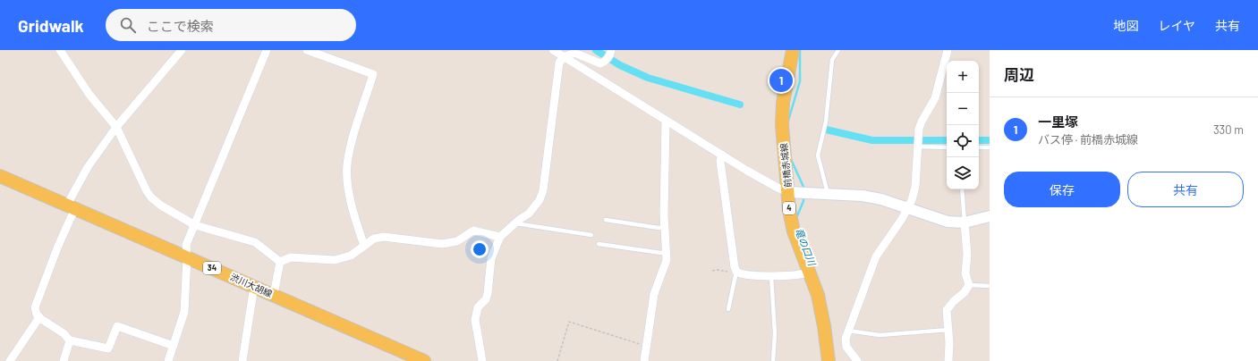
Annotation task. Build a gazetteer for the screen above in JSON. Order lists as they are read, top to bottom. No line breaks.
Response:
{"streets":{"main road":["前橋赤城線","4","34","渋川大胡線"]},"water":["竜の口川"],"page":{"header":"Gridwalk","search":"ここで検索","nav":["地図","レイヤ","共有"],"heading":"周辺","map_buttons":["+","−"],"pins":"1","list":[{"mark":"1","name":"一里塚","note":"バス停 · 前橋赤城線","value":"330 m"}],"buttons":["保存","共有"]}}
